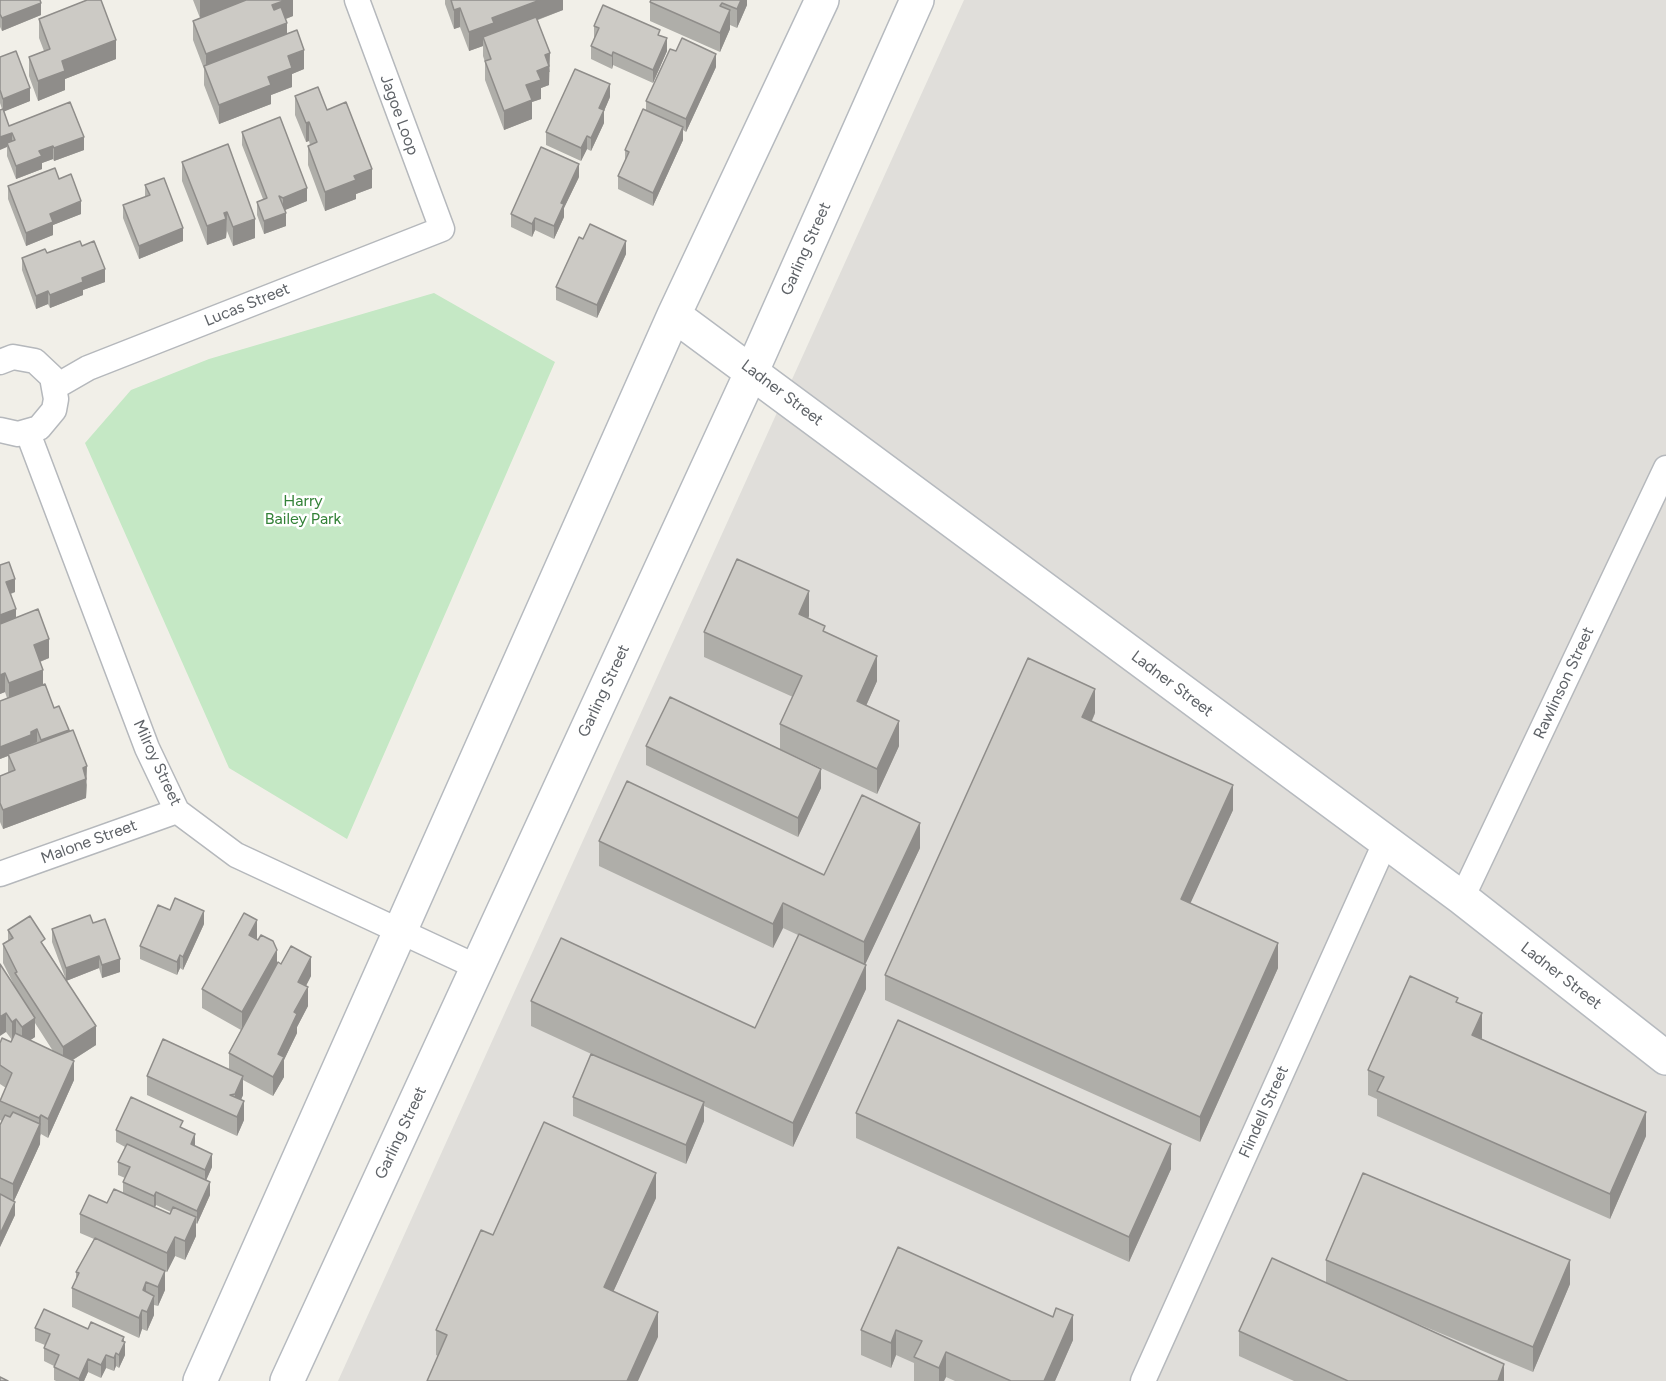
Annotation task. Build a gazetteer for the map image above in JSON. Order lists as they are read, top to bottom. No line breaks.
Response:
{"streets":{"street":["Jagoe Loop","Garling Street","Lucas Street","Ladner Street","Rawlinson Street","Milroy Street","Malone Street","Flindell Street"]},"crossings":[["Jagoe Loop","Lucas Street"],["Garling Street","Ladner Street"],["Garling Street","Milroy Street"],["Ladner Street","Rawlinson Street"],["Ladner Street","Flindell Street"],["Milroy Street","Malone Street"]],"parks":["Harry Bailey Park"]}
